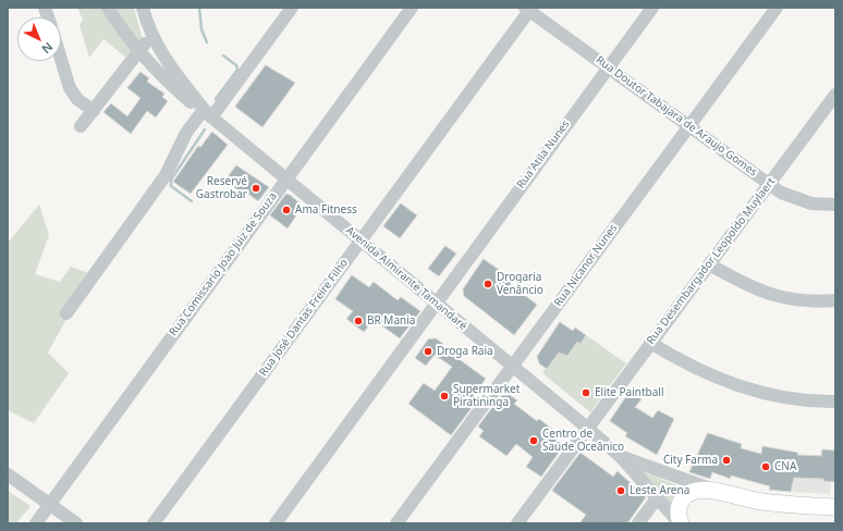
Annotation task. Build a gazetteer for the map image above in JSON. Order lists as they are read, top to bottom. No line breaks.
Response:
{"streets":{"street":["Rua Doutor Tabajara de Araujo Gomes","Rua Atila Nunes","Rua Desembargador Leopoldo Muylaert","Rua Comissario Joao Juiz de Souza","Rua Nicanor Nunes","Avenida Almirante Tamandaré","Rua José Dantas Freire Filho"]},"crossings":[["Rua Doutor Tabajara de Araujo Gomes","Rua Atila Nunes"],["Rua Doutor Tabajara de Araujo Gomes","Rua Desembargador Leopoldo Muylaert"],["Rua Doutor Tabajara de Araujo Gomes","Rua Nicanor Nunes"],["Rua Doutor Tabajara de Araujo Gomes","Rua José Dantas Freire Filho"],["Rua Atila Nunes","Avenida Almirante Tamandaré"],["Rua Desembargador Leopoldo Muylaert","Avenida Almirante Tamandaré"],["Rua Comissario Joao Juiz de Souza","Avenida Almirante Tamandaré"],["Rua Nicanor Nunes","Avenida Almirante Tamandaré"],["Avenida Almirante Tamandaré","Rua José Dantas Freire Filho"]],"places":["Reservé Gastrobar","Ama Fitness","Drogaria Venâncio","BR Mania","Droga Raia","Elite Paintball","Supermarket Piratininga","Centro de Saúde Oceânico","City Farma","CNA","Leste Arena"],"north":"bottom right"}
